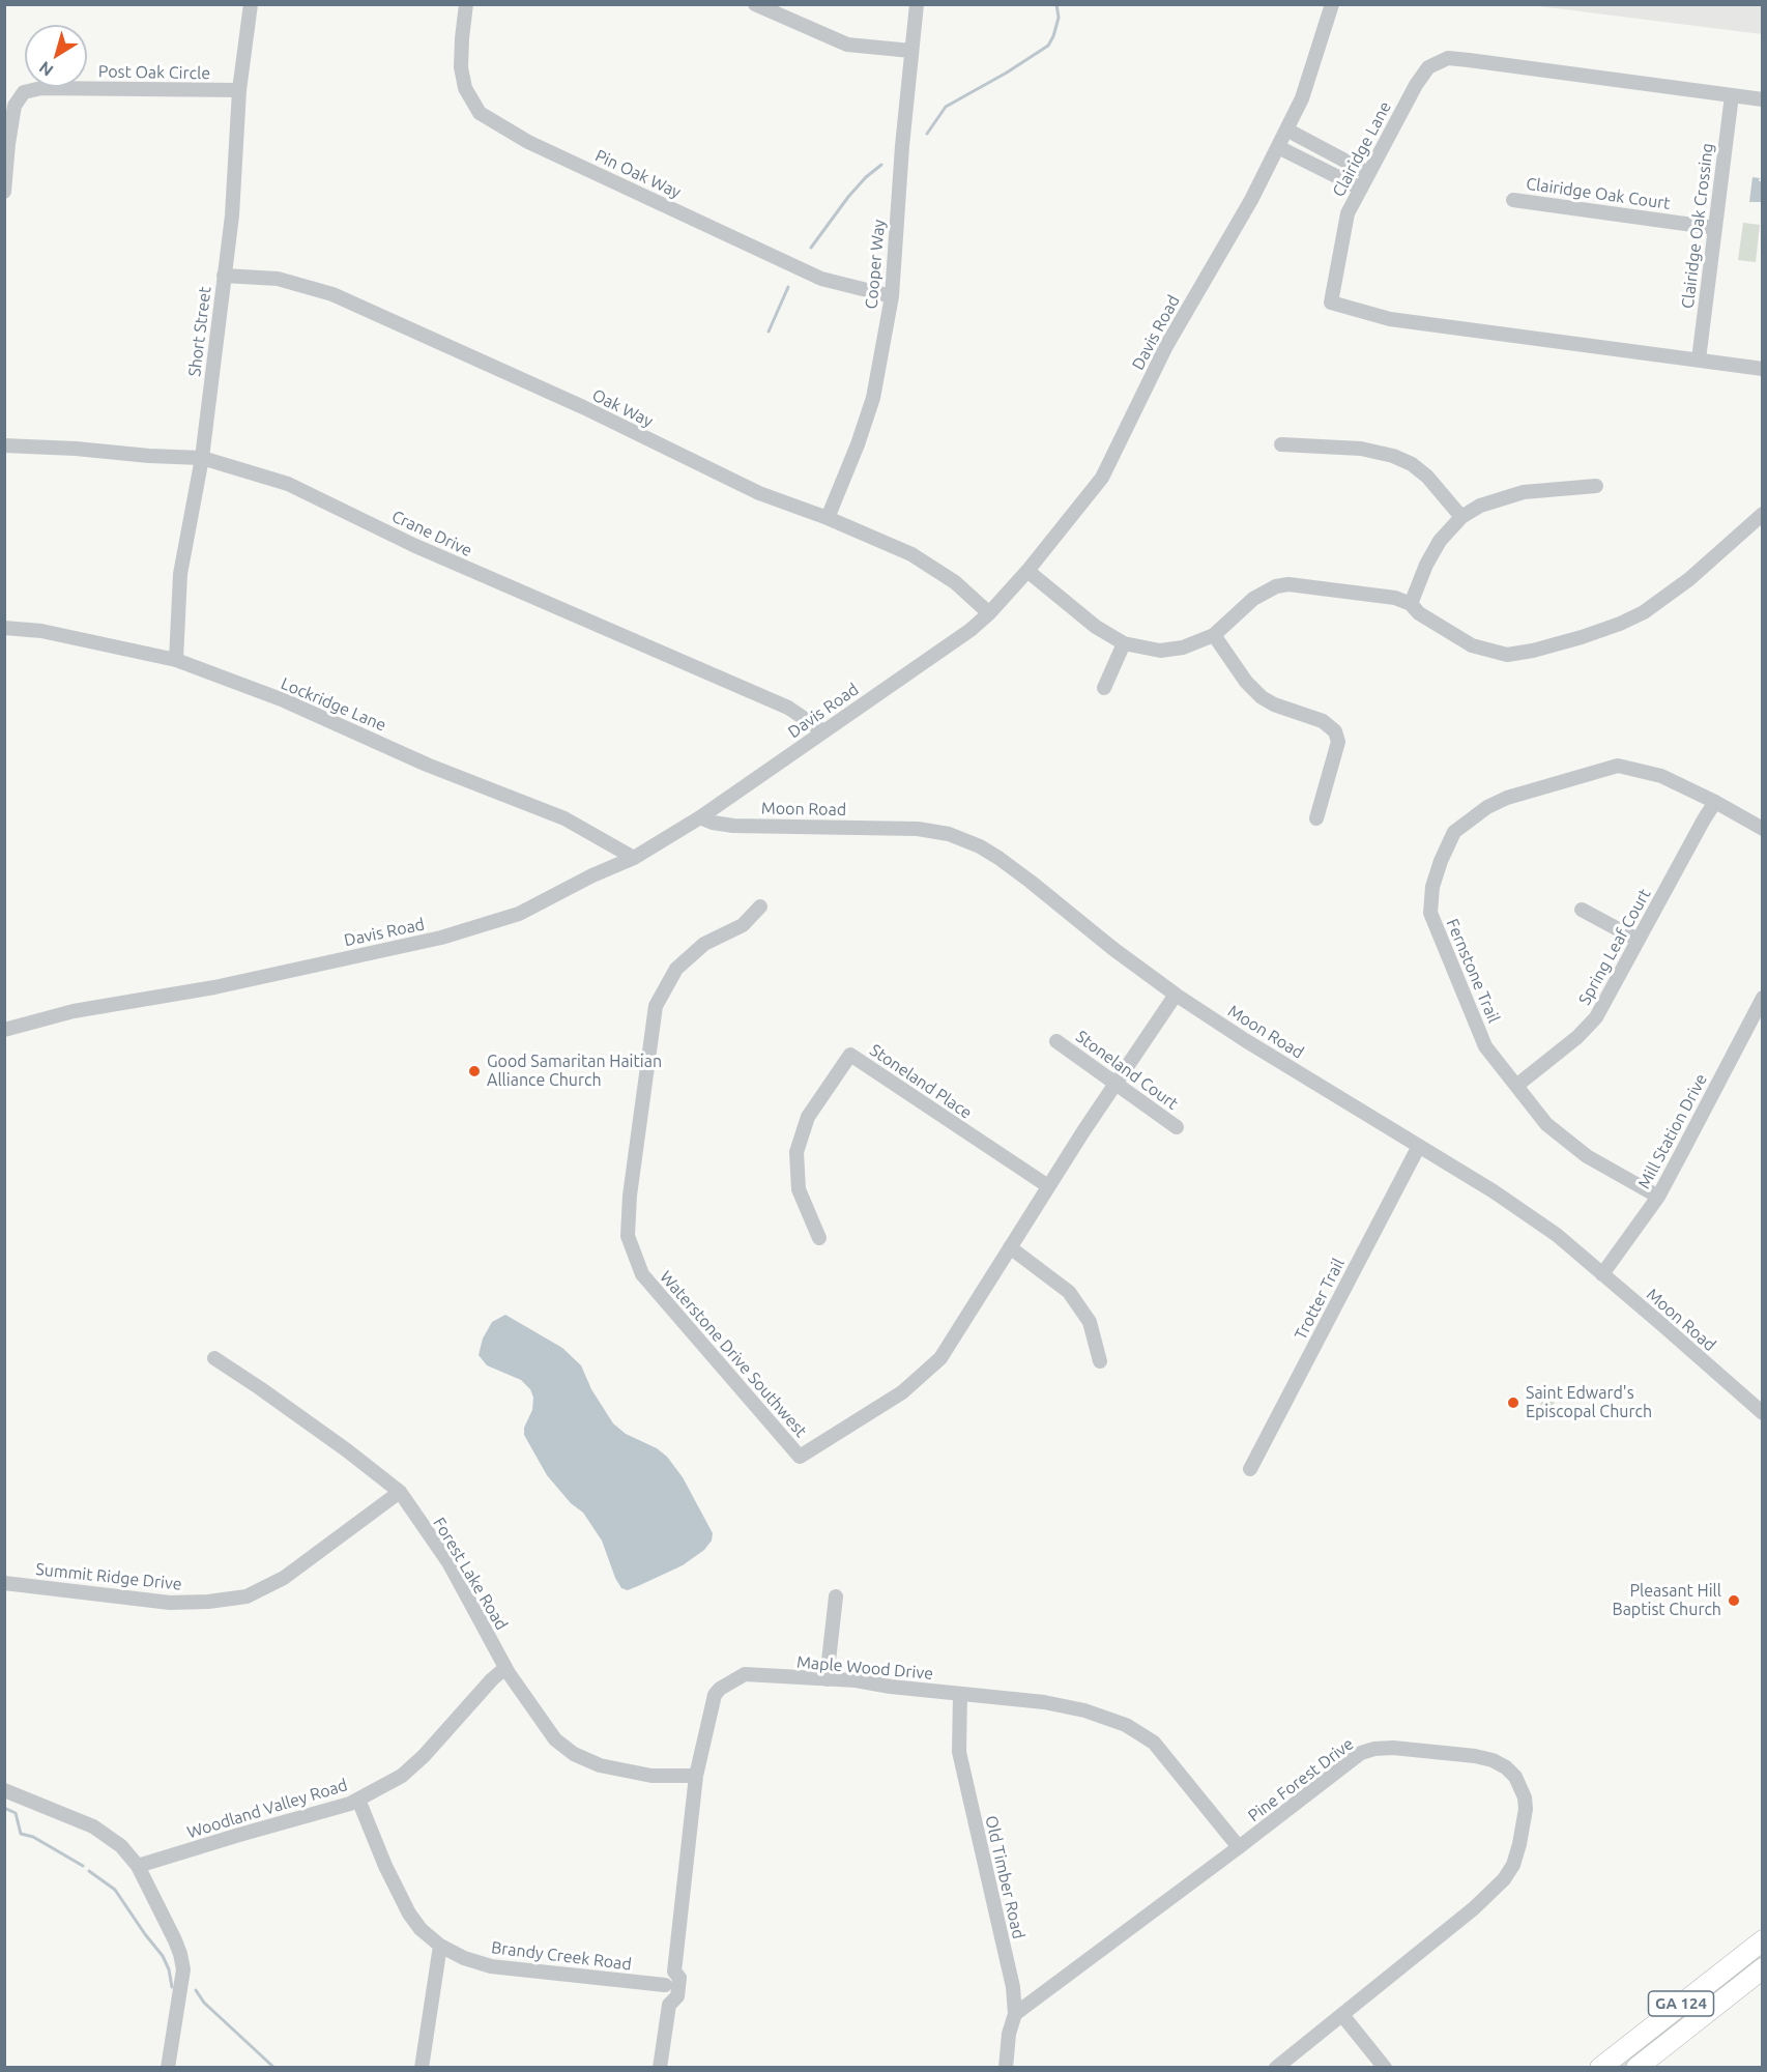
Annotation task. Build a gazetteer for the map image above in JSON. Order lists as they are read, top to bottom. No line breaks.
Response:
{"streets":{"highway":["GA 124"],"street":["Post Oak Circle","Clairidge Lane","Pin Oak Way","Clairidge Oak Court","Clairidge Oak Crossing","Cooper Way","Short Street","Davis Road","Oak Way","Crane Drive","Lockridge Lane","Moon Road","Spring Leaf Court","Fernstone Trail","Stoneland Court","Stoneland Place","Mill Station Drive","Trotter Trail","Waterstone Drive Southwest","Forest Lake Road","Summit Ridge Drive","Maple Wood Drive","Pine Forest Drive","Woodland Valley Road","Old Timber Road","Brandy Creek Road"]},"crossings":[["Post Oak Circle","Short Street"],["Clairidge Lane","Clairidge Oak Crossing"],["Pin Oak Way","Cooper Way"],["Clairidge Oak Court","Clairidge Oak Crossing"],["Cooper Way","Oak Way"],["Short Street","Oak Way"],["Short Street","Crane Drive"],["Short Street","Lockridge Lane"],["Davis Road","Oak Way"],["Davis Road","Crane Drive"],["Davis Road","Lockridge Lane"],["Davis Road","Moon Road"],["Moon Road","Mill Station Drive"],["Moon Road","Trotter Trail"],["Moon Road","Waterstone Drive Southwest"],["Spring Leaf Court","Fernstone Trail"],["Fernstone Trail","Mill Station Drive"],["Stoneland Court","Waterstone Drive Southwest"],["Stoneland Place","Waterstone Drive Southwest"],["Forest Lake Road","Summit Ridge Drive"],["Forest Lake Road","Maple Wood Drive"],["Forest Lake Road","Woodland Valley Road"],["Maple Wood Drive","Pine Forest Drive"],["Maple Wood Drive","Old Timber Road"],["Maple Wood Drive","Brandy Creek Road"],["Pine Forest Drive","Old Timber Road"],["Woodland Valley Road","Brandy Creek Road"]],"places":["Good Samaritan Haitian Alliance Church","Saint Edward's Episcopal Church","Pleasant Hill Baptist Church"],"north":"bottom left"}
